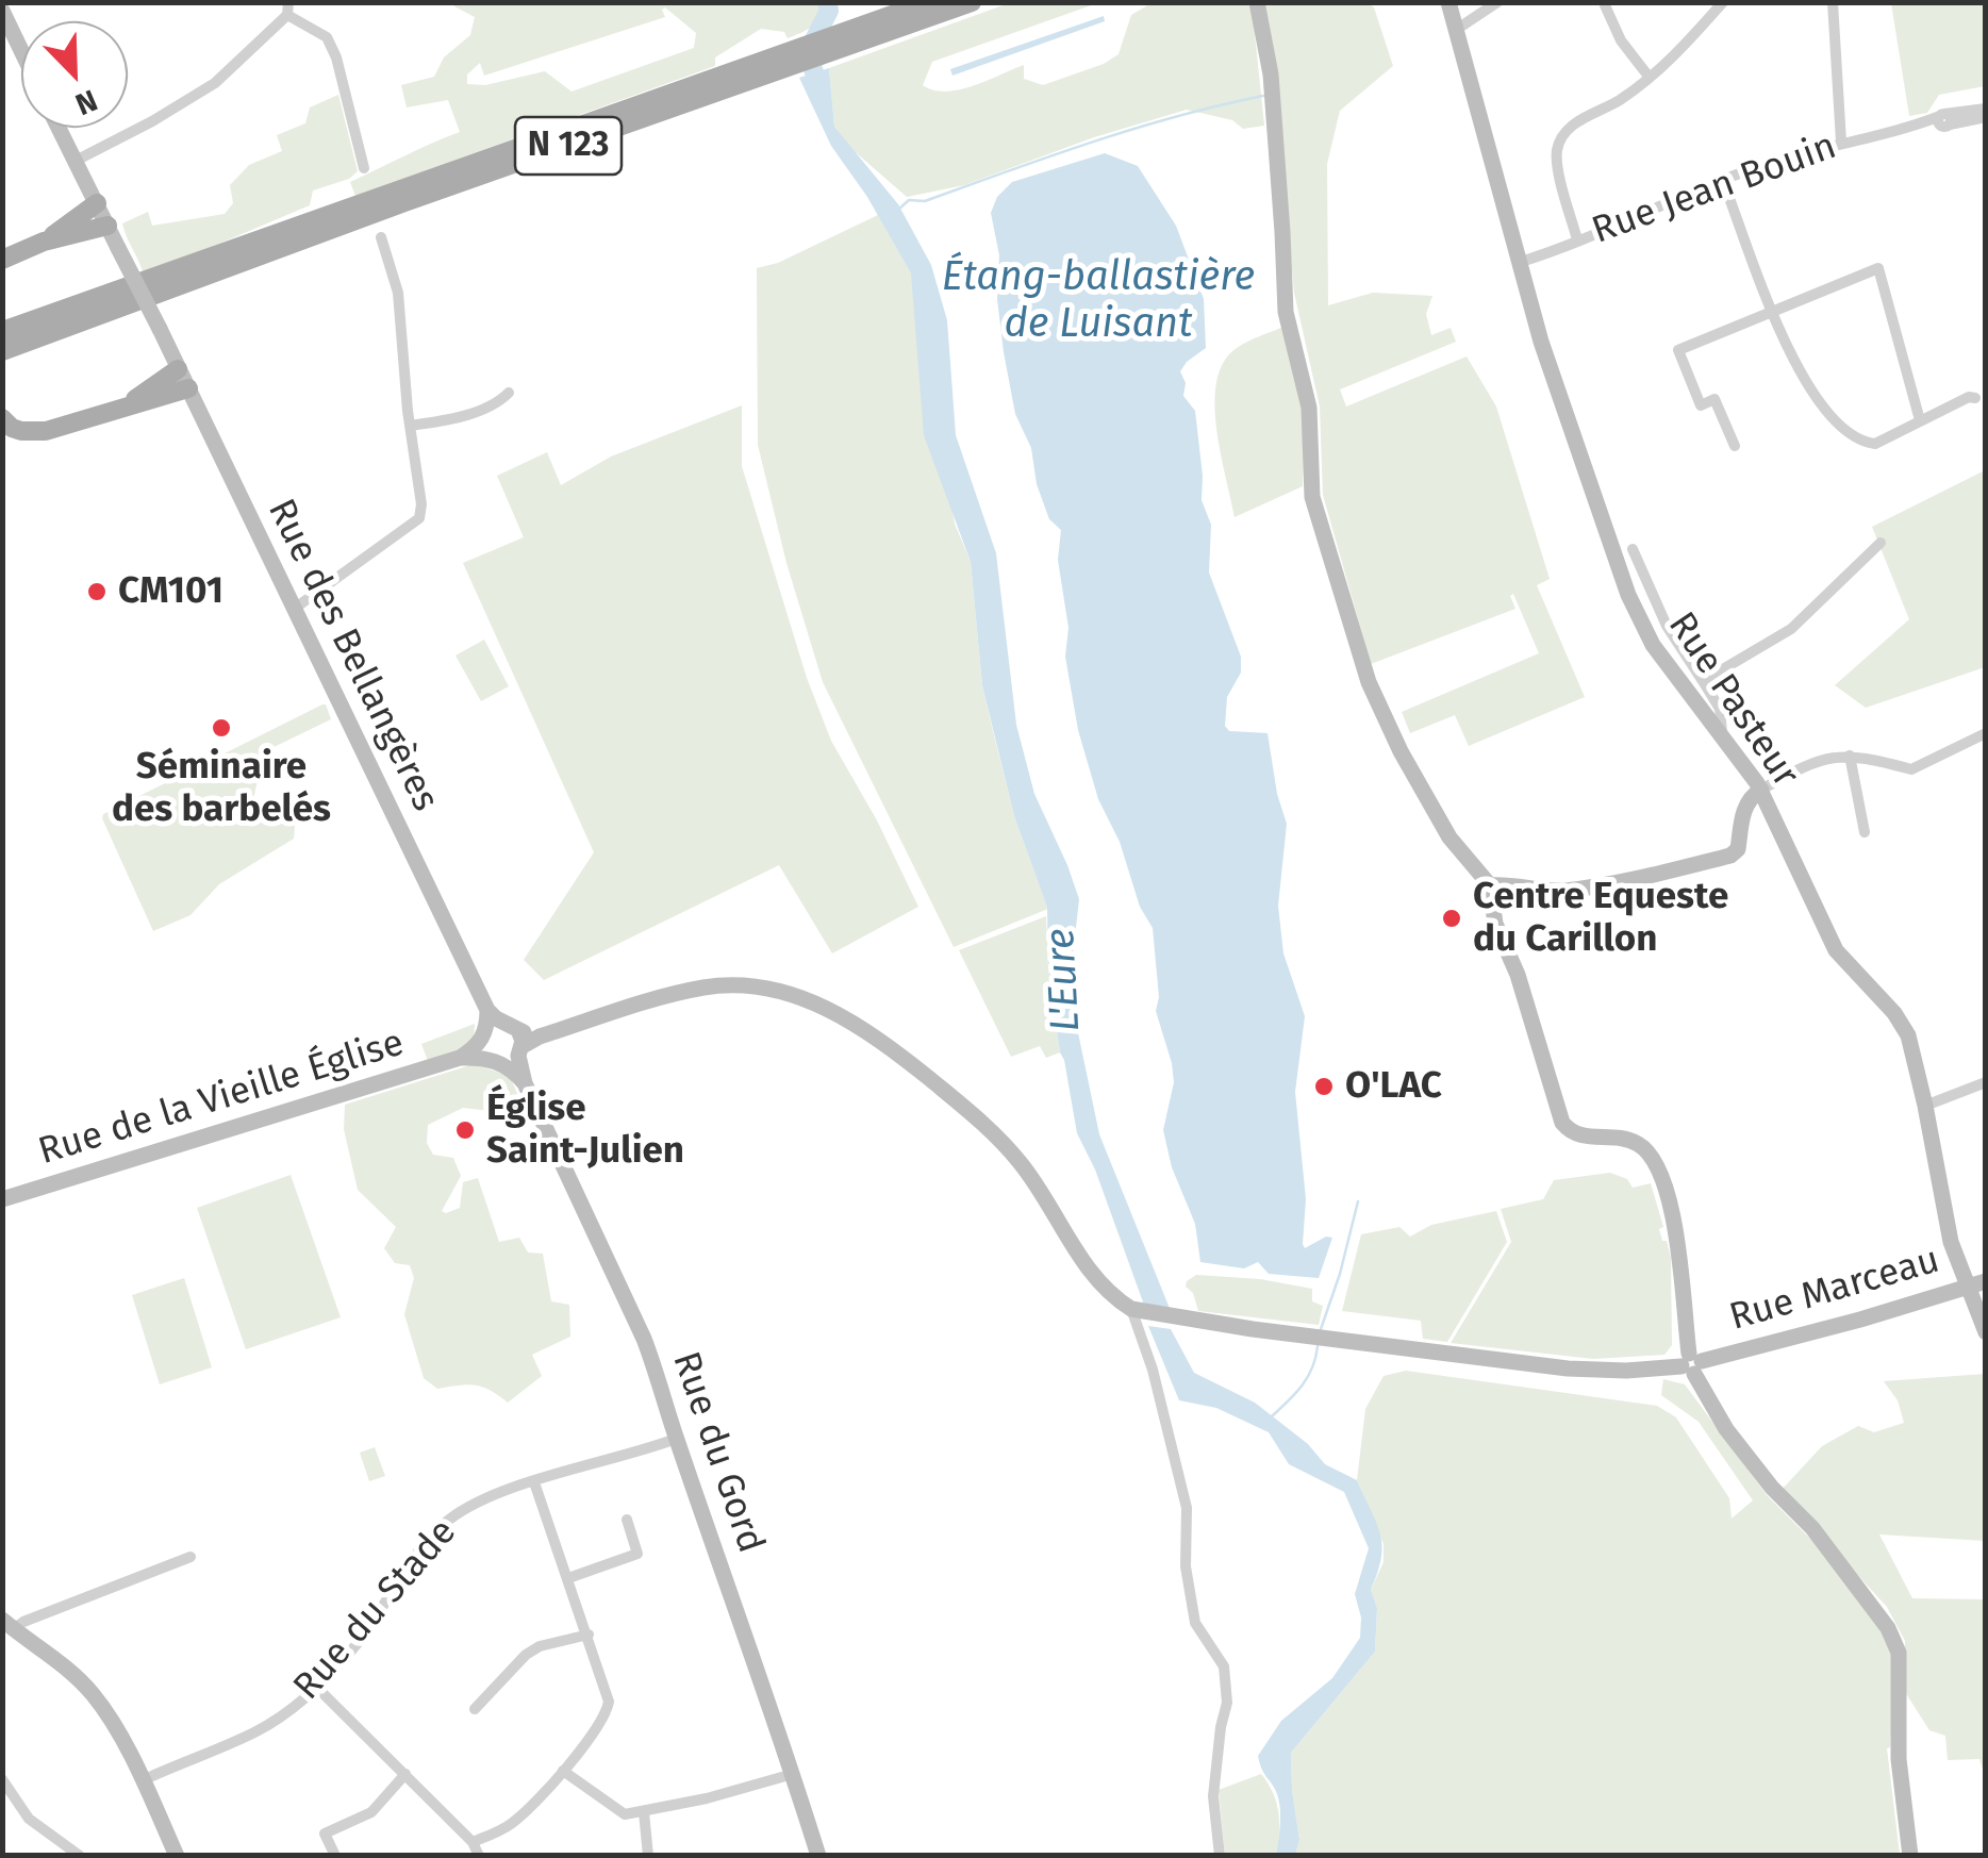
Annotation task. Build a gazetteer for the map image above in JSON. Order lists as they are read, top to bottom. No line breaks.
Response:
{"streets":{"main road":["N 123"],"street":["Rue Jean Bouin","Rue des Bellangères","Rue Pasteur","Rue de la Vieille Église","Rue Marceau","Rue du Gord","Rue du Stade"]},"crossings":[["Rue Jean Bouin","Rue Pasteur"],["Rue des Bellangères","Rue de la Vieille Église"],["Rue des Bellangères","Rue du Gord"],["Rue Pasteur","Rue Marceau"],["Rue de la Vieille Église","Rue du Gord"],["Rue du Gord","Rue du Stade"]],"water":["Étang-ballastière de Luisant","L'Eure"],"places":["CM101","Séminaire des barbelés","Centre Equeste du Carillon","O'LAC","Église Saint-Julien"],"north":"bottom right"}
